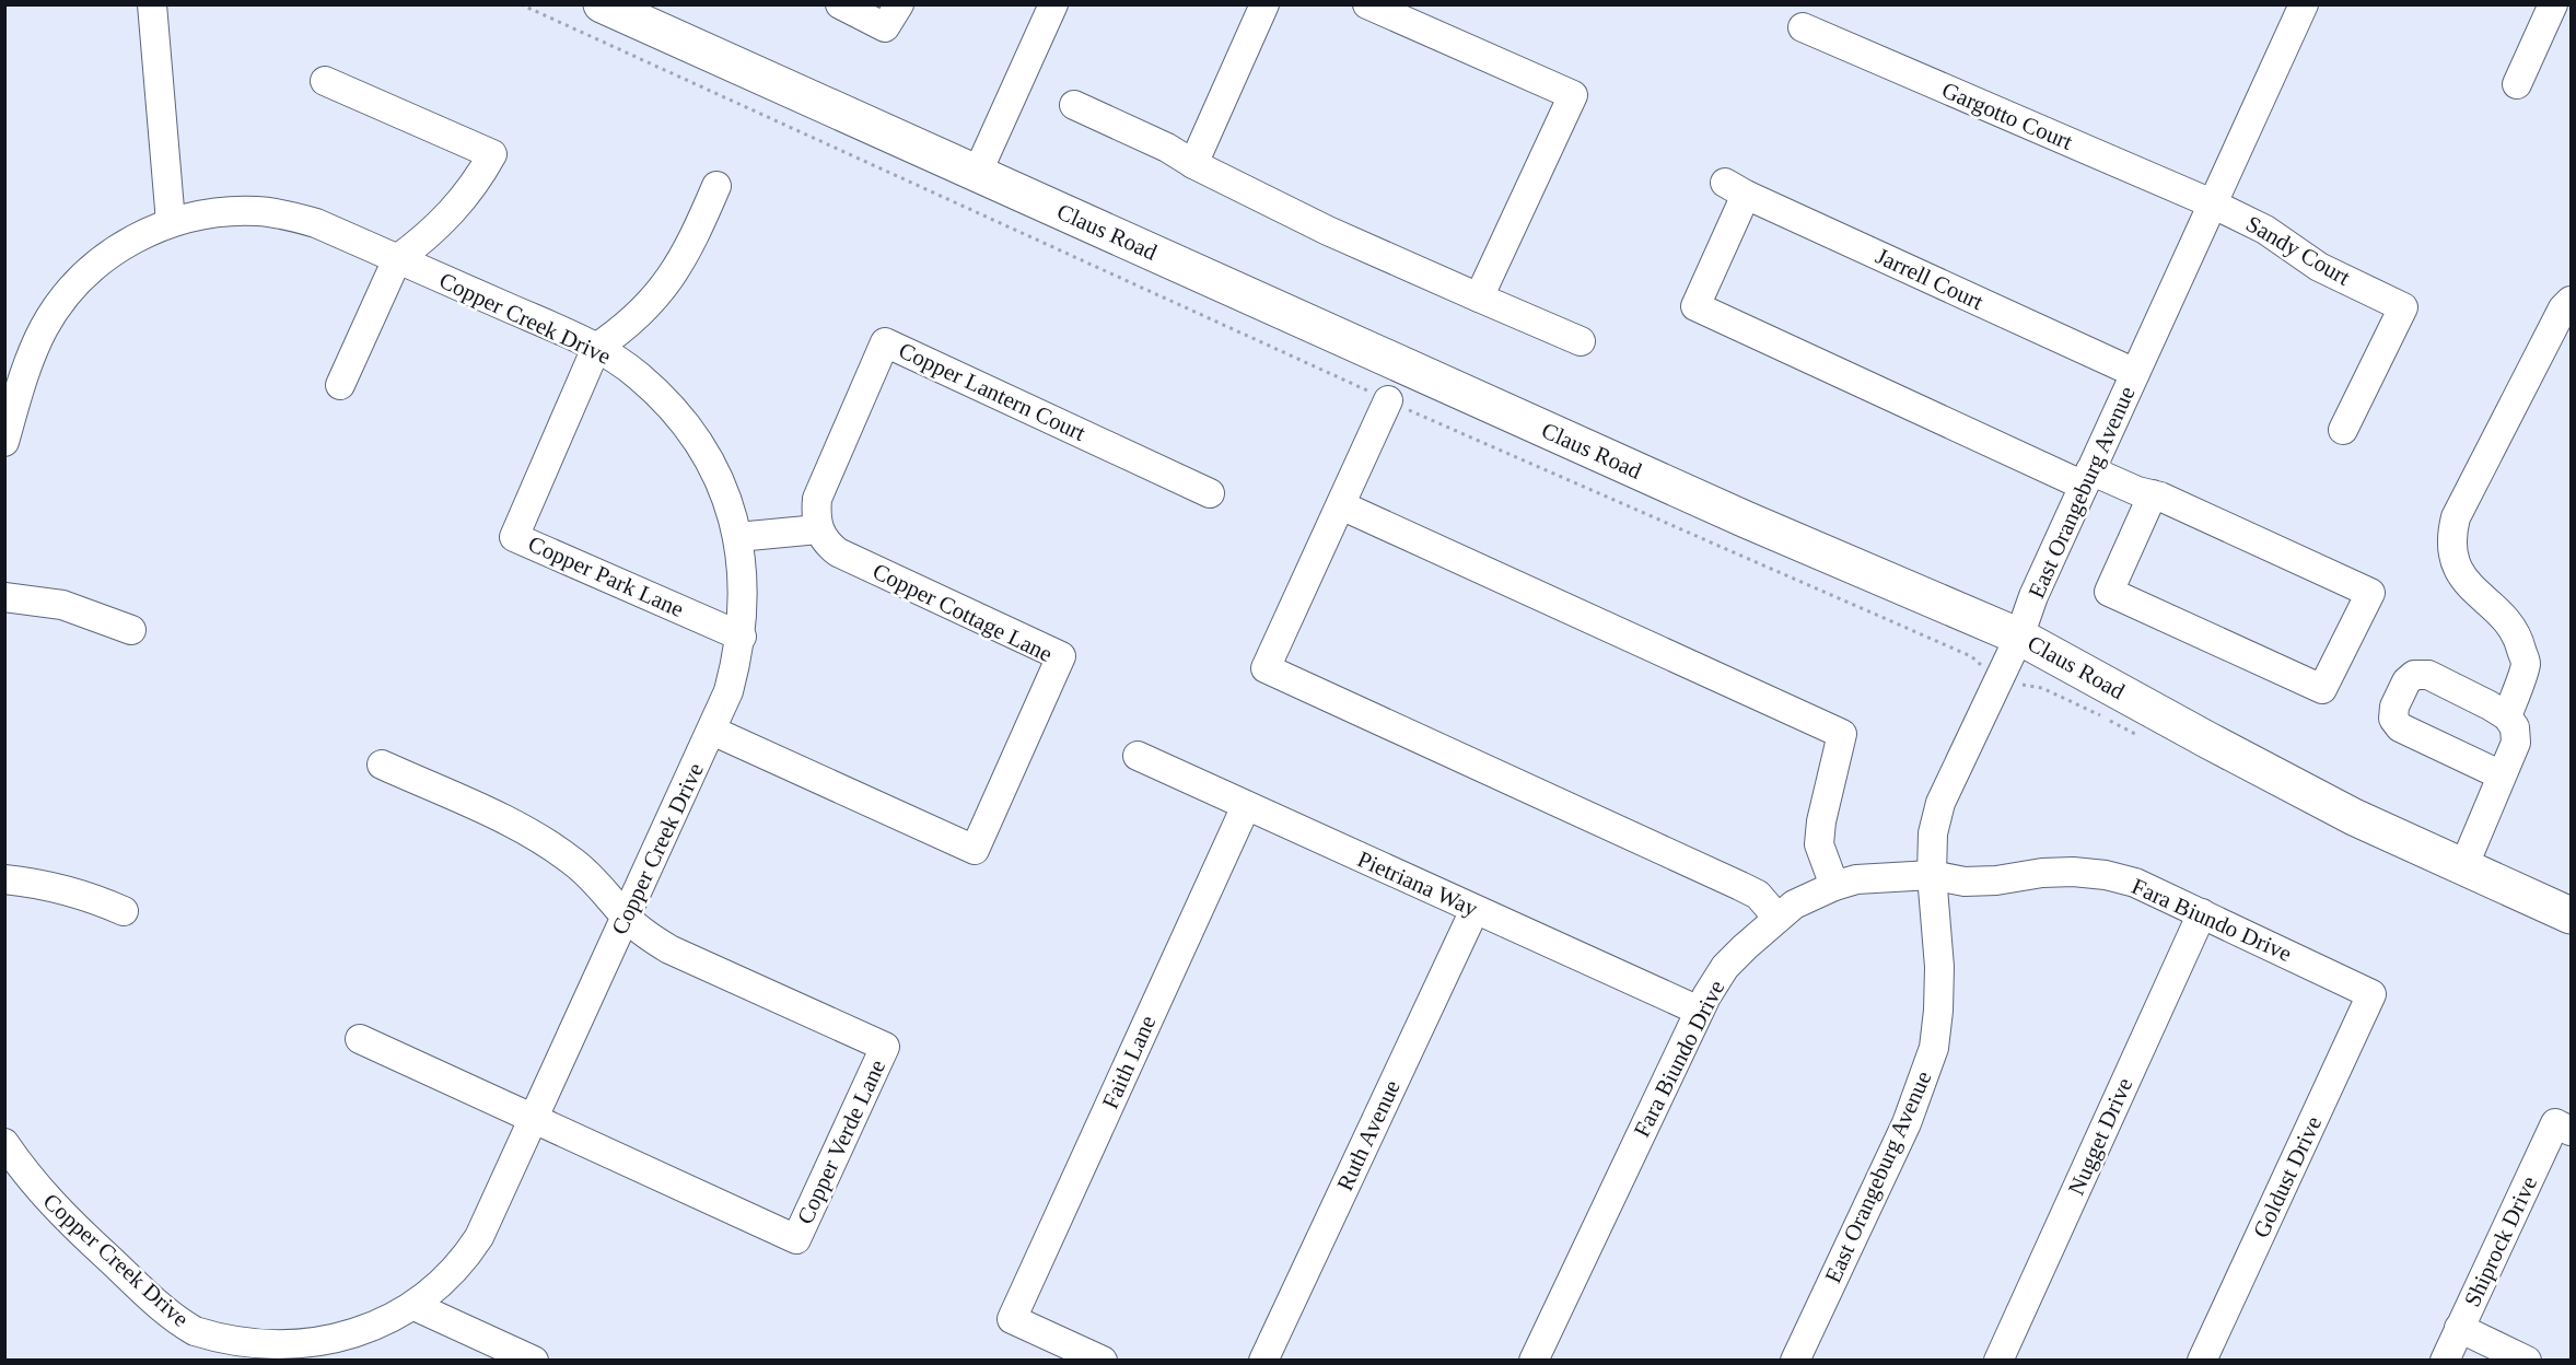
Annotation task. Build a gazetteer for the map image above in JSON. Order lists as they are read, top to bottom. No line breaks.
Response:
{"streets":{"main road":["Claus Road"],"street":["Gargotto Court","Sandy Court","Jarrell Court","Copper Creek Drive","Copper Lantern Court","East Orangeburg Avenue","Copper Park Lane","Copper Cottage Lane","Pietriana Way","Fara Biundo Drive","Faith Lane","Ruth Avenue","Nugget Drive","Copper Verde Lane","Goldust Drive","Shiprock Drive"]},"crossings":[["Gargotto Court","Sandy Court"],["Gargotto Court","East Orangeburg Avenue"],["Claus Road","East Orangeburg Avenue"],["Sandy Court","East Orangeburg Avenue"],["Jarrell Court","East Orangeburg Avenue"],["Copper Creek Drive","Copper Park Lane"],["Copper Creek Drive","Copper Cottage Lane"],["Copper Creek Drive","Copper Verde Lane"],["Copper Lantern Court","Copper Cottage Lane"],["East Orangeburg Avenue","Fara Biundo Drive"],["Pietriana Way","Fara Biundo Drive"],["Pietriana Way","Faith Lane"],["Pietriana Way","Ruth Avenue"],["Fara Biundo Drive","Nugget Drive"],["Fara Biundo Drive","Goldust Drive"]]}
